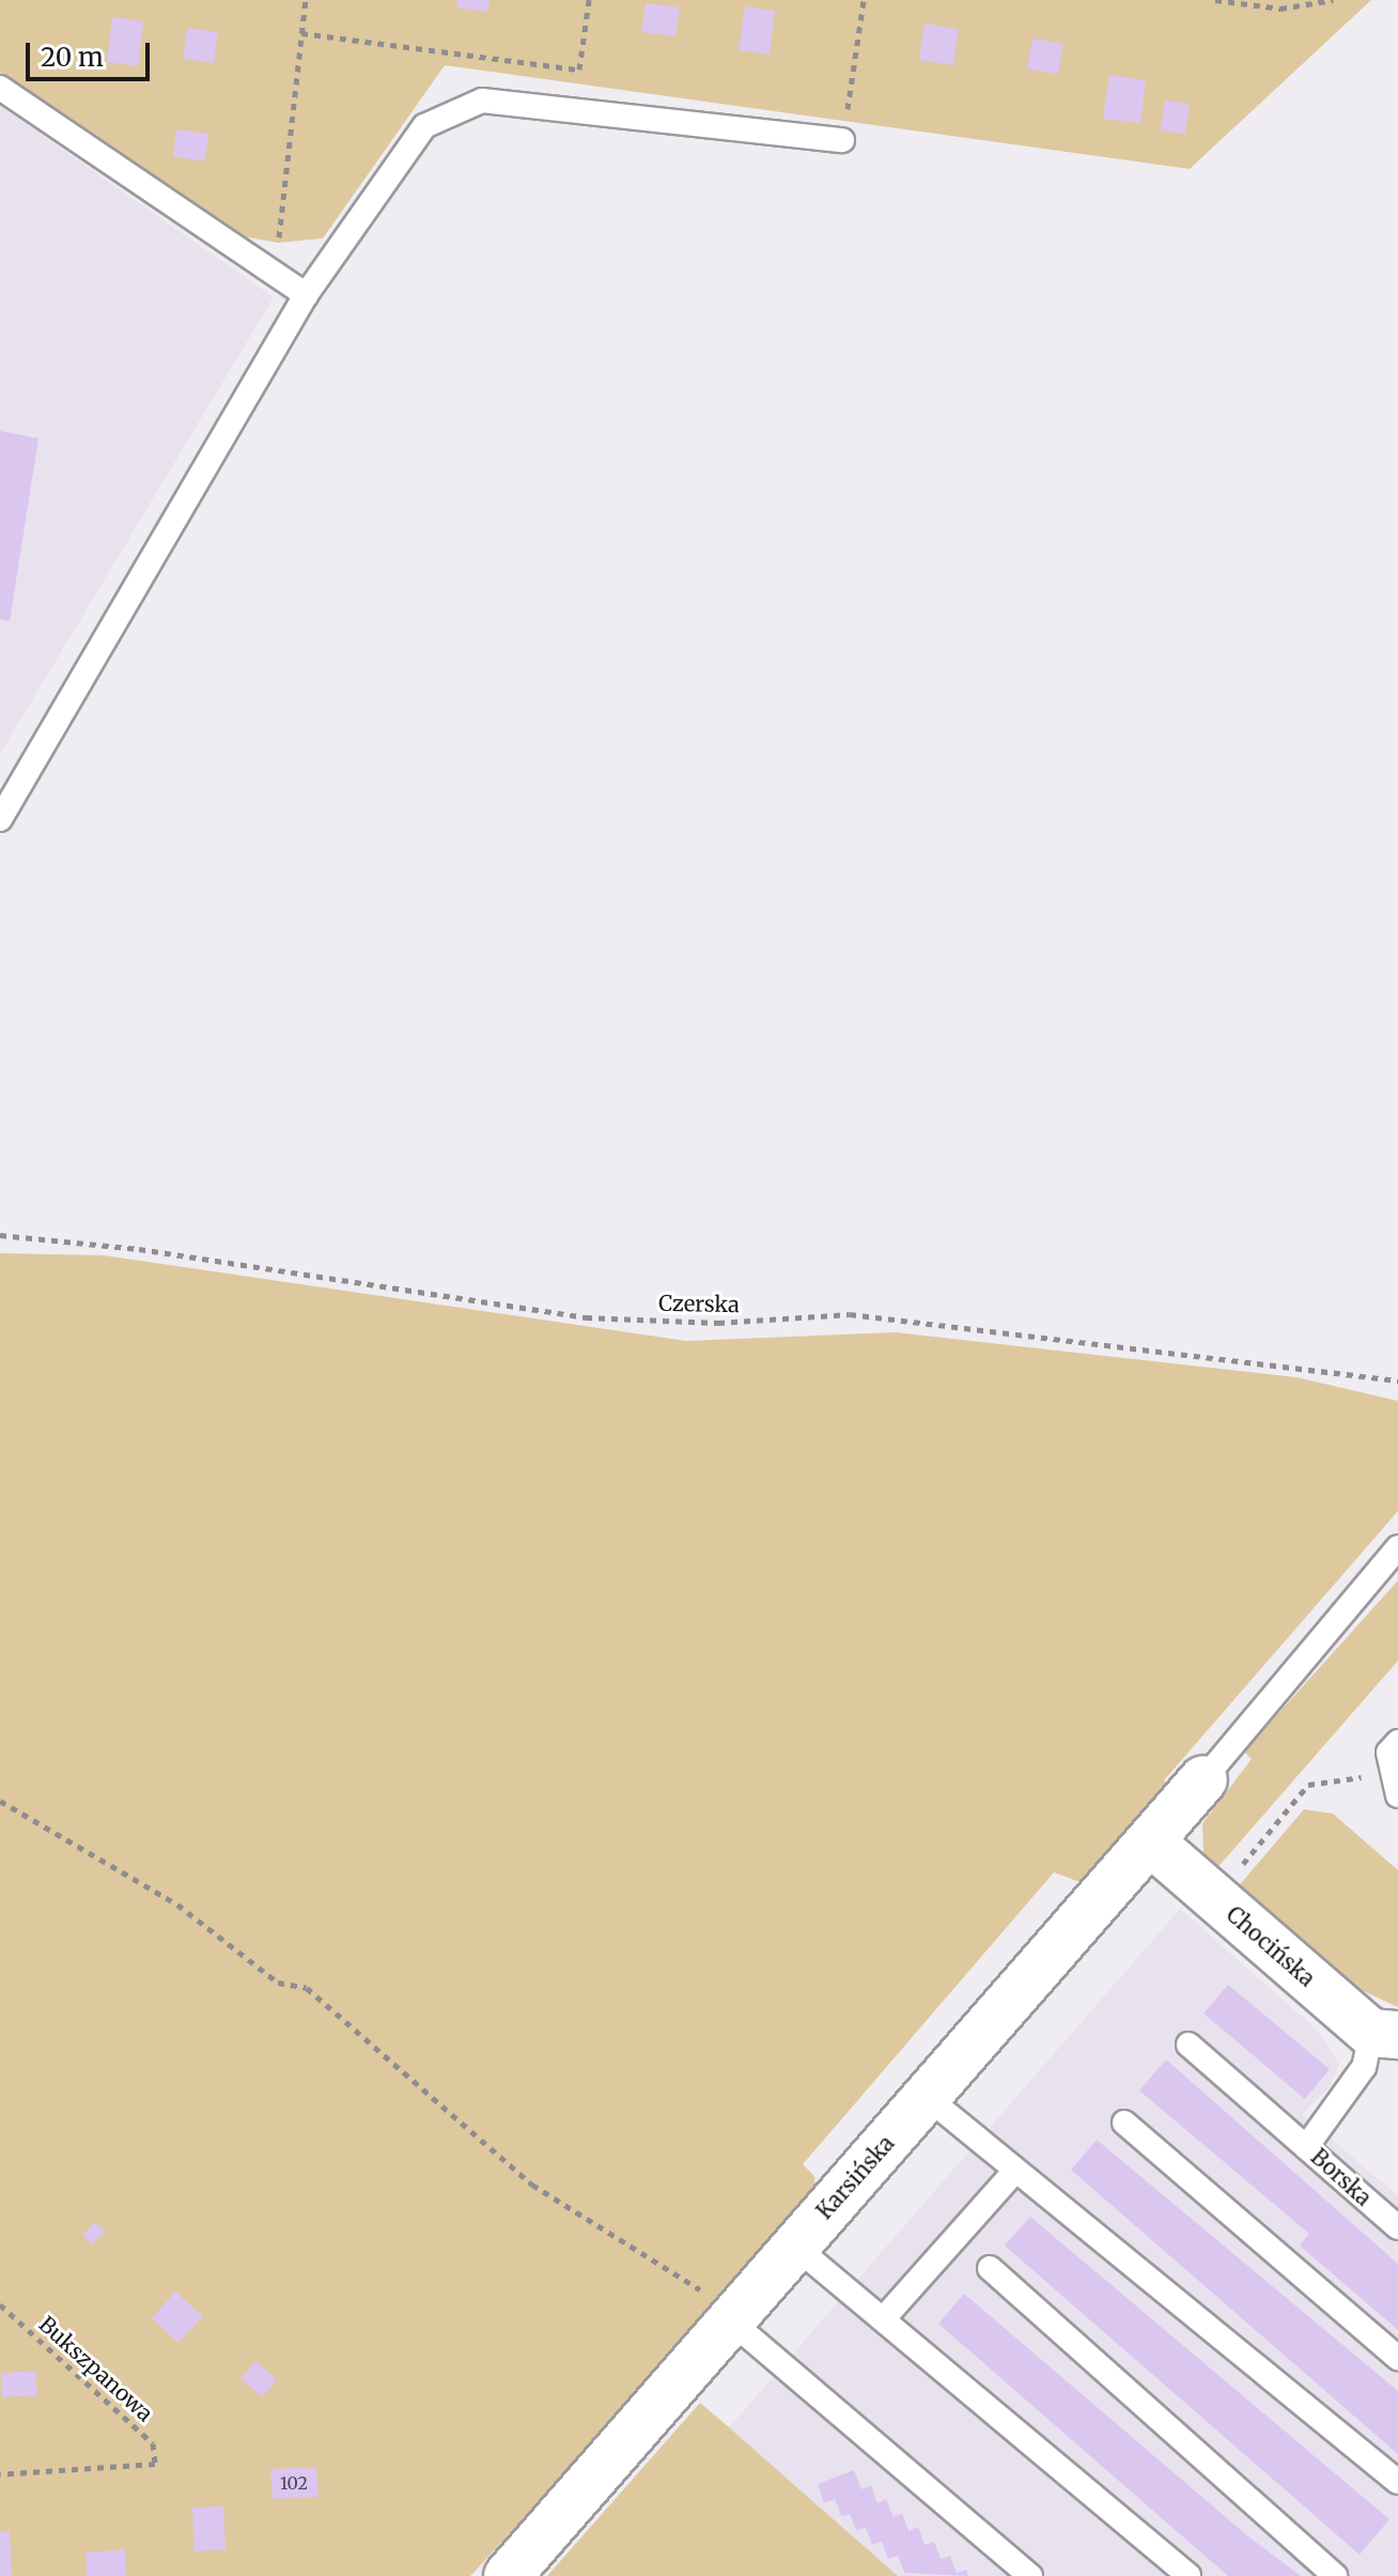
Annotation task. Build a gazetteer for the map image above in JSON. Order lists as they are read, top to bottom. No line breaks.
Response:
{"streets":{"street":["Chocińska","Karsińska"],"lane":["Borska"],"path":["Czerska","Bukszpanowa"]},"crossings":[["Chocińska","Karsińska"],["Chocińska","Borska"]],"house_numbers":["102"],"scale_bar":"20 m"}
